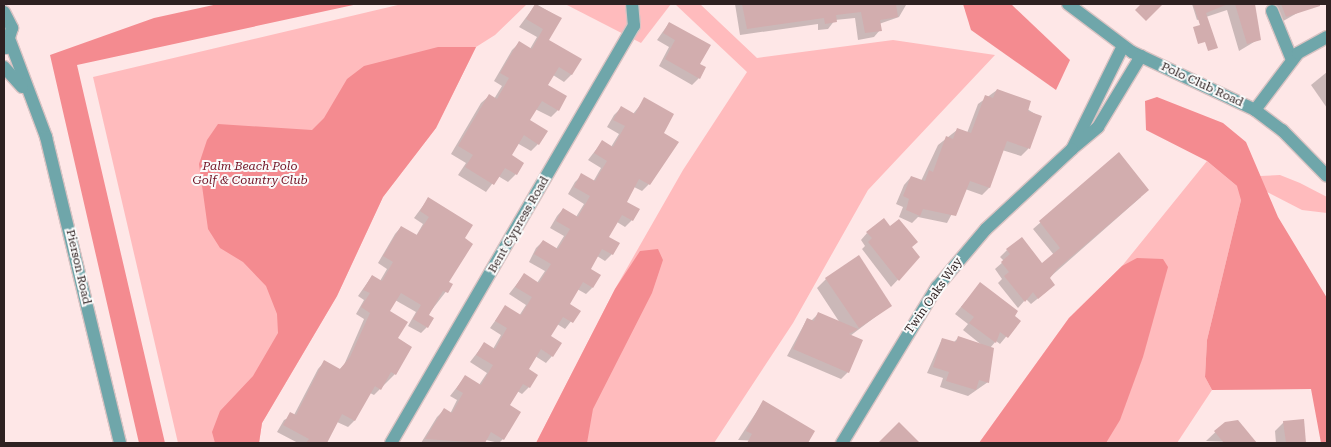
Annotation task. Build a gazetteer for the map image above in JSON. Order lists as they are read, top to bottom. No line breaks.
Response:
{"streets":{"street":["Polo Club Road","Bent Cypress Road","Pierson Road","Twin Oaks Way"]},"crossings":[["Polo Club Road","Twin Oaks Way"]],"parks":["Palm Beach Polo Golf & Country Club"]}
